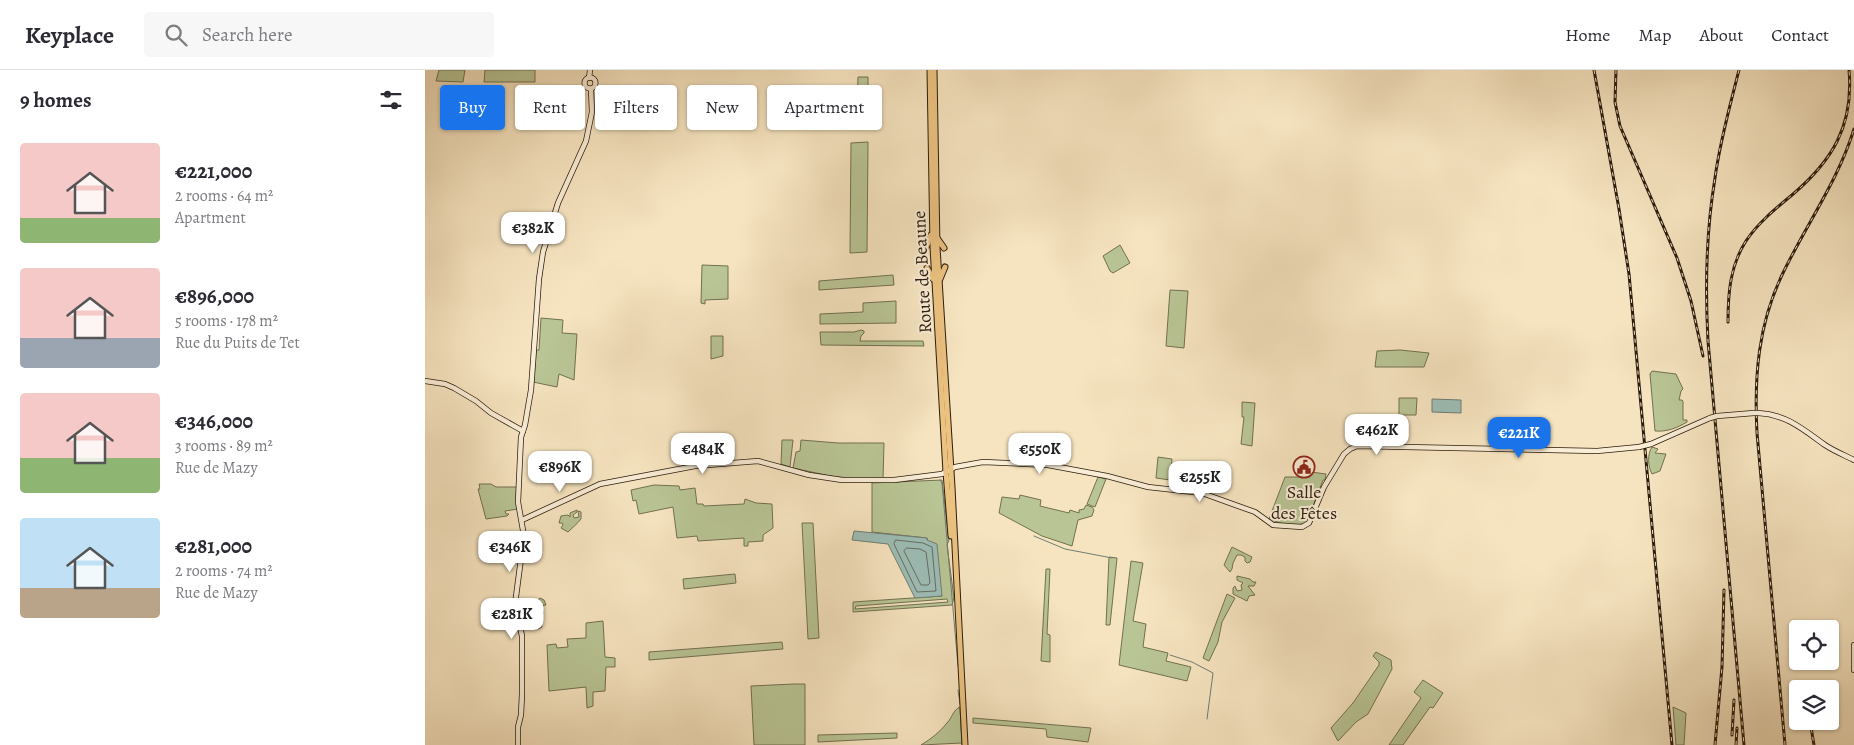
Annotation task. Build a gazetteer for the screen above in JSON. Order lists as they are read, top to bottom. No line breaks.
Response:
{"streets":{"main road":["Route de Beaune"]},"places":{"public building":["Salle des Fêtes"]},"page":{"header":"Keyplace","search":"Search here","nav":["Home","Map","About","Contact"],"heading":"9 homes","chip":["Buy","Rent","Filters","New","Apartment"],"list":[{"name":"€221,000","note":"2 rooms · 64 m² · Apartment"},{"name":"€896,000","note":"5 rooms · 178 m² · Rue du Puits de Tet"},{"name":"€346,000","note":"3 rooms · 89 m² · Rue de Mazy"},{"name":"€281,000","note":"2 rooms · 74 m² · Rue de Mazy"}],"price":["€382K","€462K","€221K","€484K","€550K","€896K","€255K","€346K","€281K"]}}
